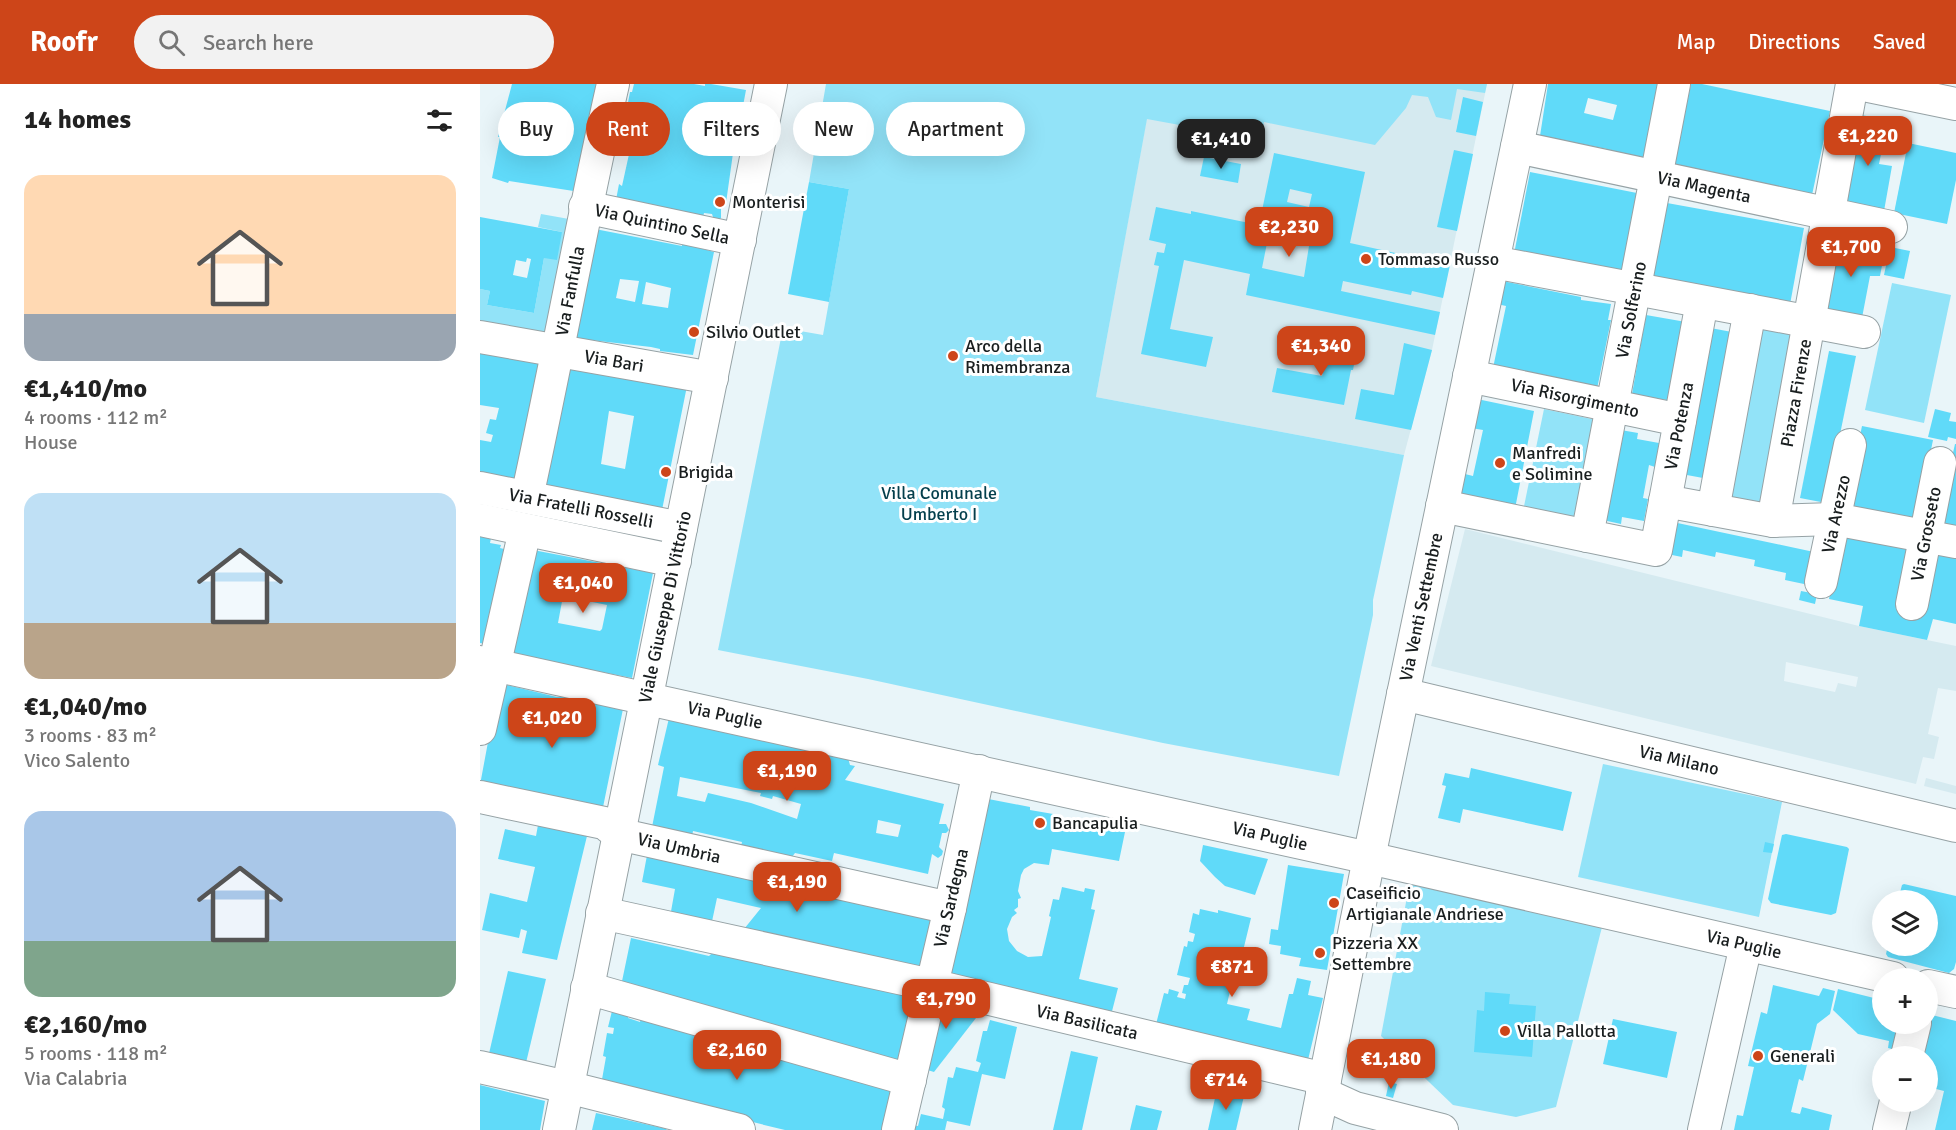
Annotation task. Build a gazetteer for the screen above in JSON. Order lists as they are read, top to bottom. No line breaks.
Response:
{"streets":{"street":["Via Magenta","Via Quintino Sella","Via Fanfulla","Via Solferino","Via Bari","Piazza Firenze","Via Risorgimento","Via Potenza","Via Fratelli Rosselli","Via Arezzo","Via Grosseto","Viale Giuseppe Di Vittorio","Via Venti Settembre","Via Puglie","Via Milano","Via Umbria","Via Sardegna","Via Basilicata"]},"crossings":[["Via Magenta","Via Solferino"],["Via Magenta","Via Venti Settembre"],["Via Quintino Sella","Via Fanfulla"],["Via Quintino Sella","Viale Giuseppe Di Vittorio"],["Via Fanfulla","Via Bari"],["Via Fanfulla","Via Fratelli Rosselli"],["Via Solferino","Piazza Firenze"],["Via Solferino","Via Risorgimento"],["Via Solferino","Via Potenza"],["Via Bari","Viale Giuseppe Di Vittorio"],["Piazza Firenze","Via Potenza"],["Piazza Firenze","Via Venti Settembre"],["Via Risorgimento","Via Potenza"],["Via Risorgimento","Via Venti Settembre"],["Via Fratelli Rosselli","Viale Giuseppe Di Vittorio"],["Viale Giuseppe Di Vittorio","Via Puglie"],["Viale Giuseppe Di Vittorio","Via Umbria"],["Viale Giuseppe Di Vittorio","Via Basilicata"],["Via Venti Settembre","Via Puglie"],["Via Venti Settembre","Via Milano"],["Via Venti Settembre","Via Basilicata"],["Via Puglie","Via Sardegna"],["Via Umbria","Via Sardegna"],["Via Sardegna","Via Basilicata"]],"parks":["Villa Comunale Umberto I"],"places":["Monterisi","Tommaso Russo","Silvio Outlet","Arco della Rimembranza","Manfredi e Solimine","Brigida","Bancapulia","Caseificio Artigianale Andriese","Pizzeria XX Settembre","Villa Pallotta","Generali"],"page":{"header":"Roofr","search":"Search here","nav":["Map","Directions","Saved"],"heading":"14 homes","chip":["Buy","Rent","Filters","New","Apartment"],"price":["€1,220","€1,410","€2,230","€1,700","€1,340","€1,040","€1,020","€1,190","€1,190","€871","€1,790","€2,160","€1,180","€714"],"list":[{"name":"€1,410/mo","note":"4 rooms · 112 m² · House"},{"name":"€1,040/mo","note":"3 rooms · 83 m² · Vico Salento"},{"name":"€2,160/mo","note":"5 rooms · 118 m² · Via Calabria"}],"map_buttons":["+","−"]}}
